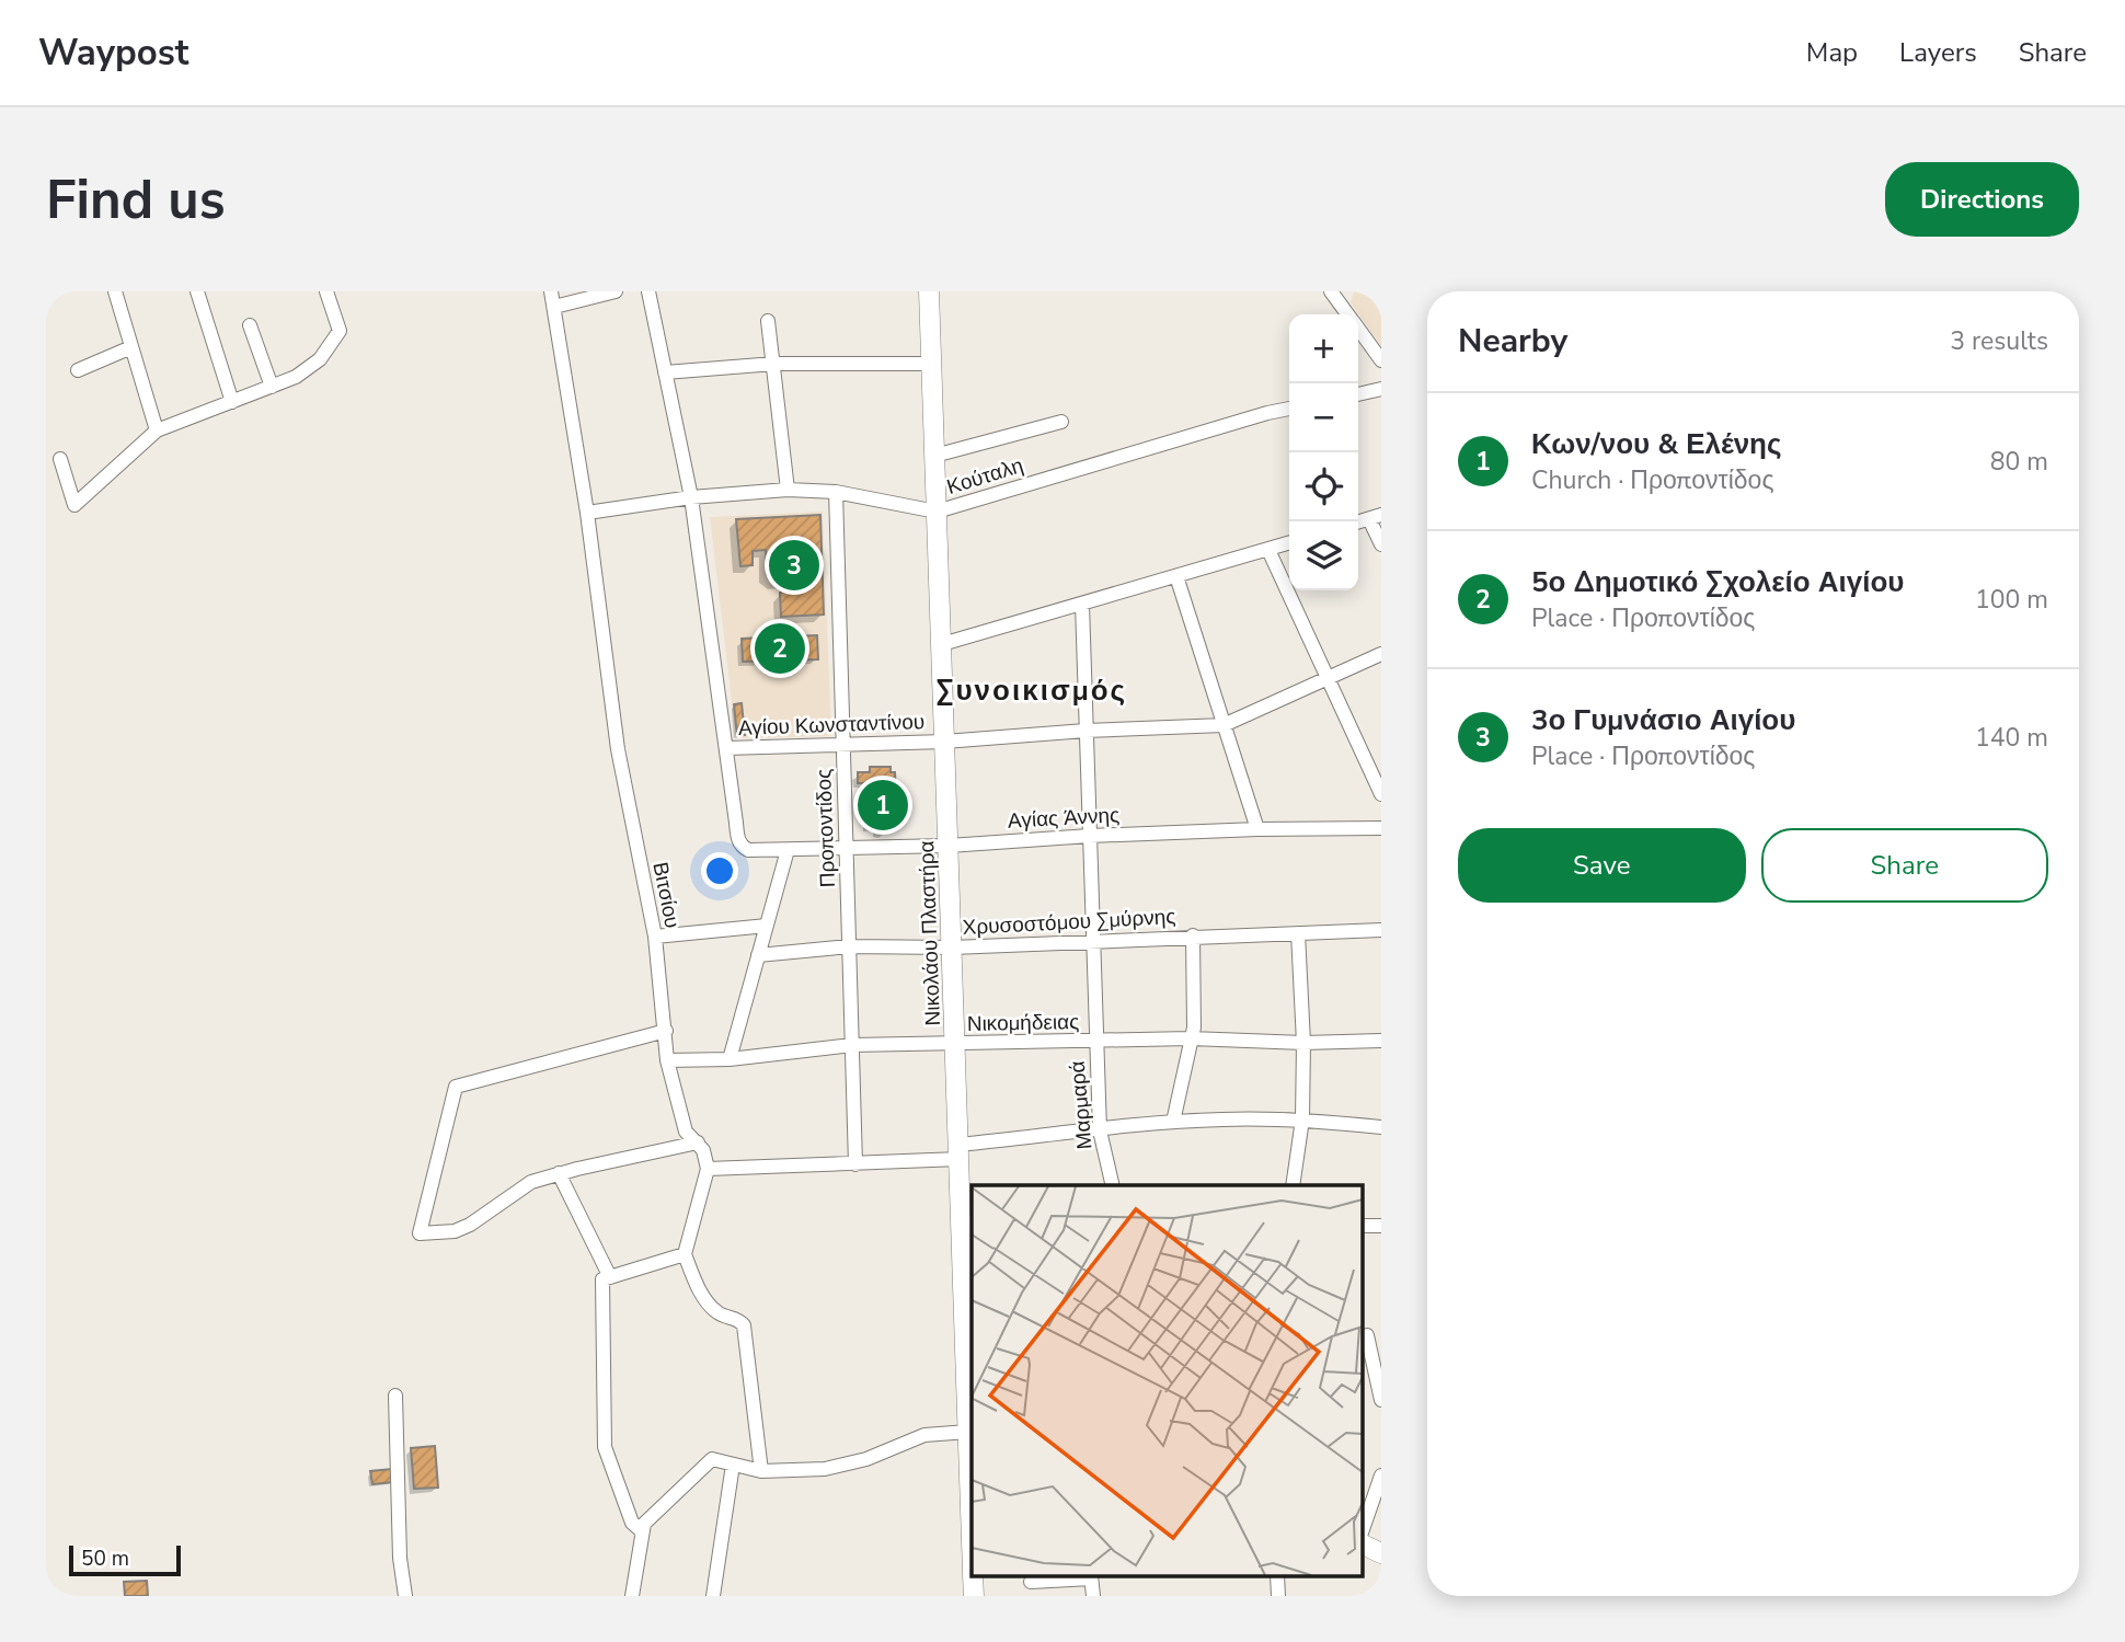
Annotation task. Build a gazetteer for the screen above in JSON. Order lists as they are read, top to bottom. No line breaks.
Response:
{"streets":{"main road":["Νικολάου Πλαστήρα"],"street":["Κούταλη","Αγίου Κωνσταντίνου","Αγίας Άννης","Προποντίδος","Βιτσίου","Χρυσοστόμου Σμύρνης","Νικομήδειας","Μαρμαρά"]},"crossings":[["Κούταλη","Προποντίδος"],["Κούταλη","Βιτσίου"],["Κούταλη","Νικολάου Πλαστήρα"],["Αγίου Κωνσταντίνου","Αγίας Άννης"],["Αγίου Κωνσταντίνου","Προποντίδος"],["Αγίου Κωνσταντίνου","Νικολάου Πλαστήρα"],["Αγίου Κωνσταντίνου","Μαρμαρά"],["Αγίας Άννης","Προποντίδος"],["Αγίας Άννης","Νικολάου Πλαστήρα"],["Αγίας Άννης","Μαρμαρά"],["Προποντίδος","Χρυσοστόμου Σμύρνης"],["Προποντίδος","Νικομήδειας"],["Βιτσίου","Νικομήδειας"],["Χρυσοστόμου Σμύρνης","Νικολάου Πλαστήρα"],["Χρυσοστόμου Σμύρνης","Μαρμαρά"],["Νικολάου Πλαστήρα","Νικομήδειας"],["Νικομήδειας","Μαρμαρά"]],"districts":["Συνοικισμός"],"scale_bar":"50 m","page":{"header":"Waypost","nav":["Map","Layers","Share"],"buttons":["Directions",["Save","Share"]],"title":"Find us","heading":["Nearby","3 results"],"map_buttons":["+","−"],"list":[{"mark":"1","name":"Κων/νου & Ελένης","note":"Church · Προποντίδος","value":"80 m"},{"mark":"2","name":"5ο Δημοτικό Σχολείο Αιγίου","note":"Place · Προποντίδος","value":"100 m"},{"mark":"3","name":"3ο Γυμνάσιο Αιγίου","note":"Place · Προποντίδος","value":"140 m"}],"pins":["3","2","1"],"scale":"50 m"}}
